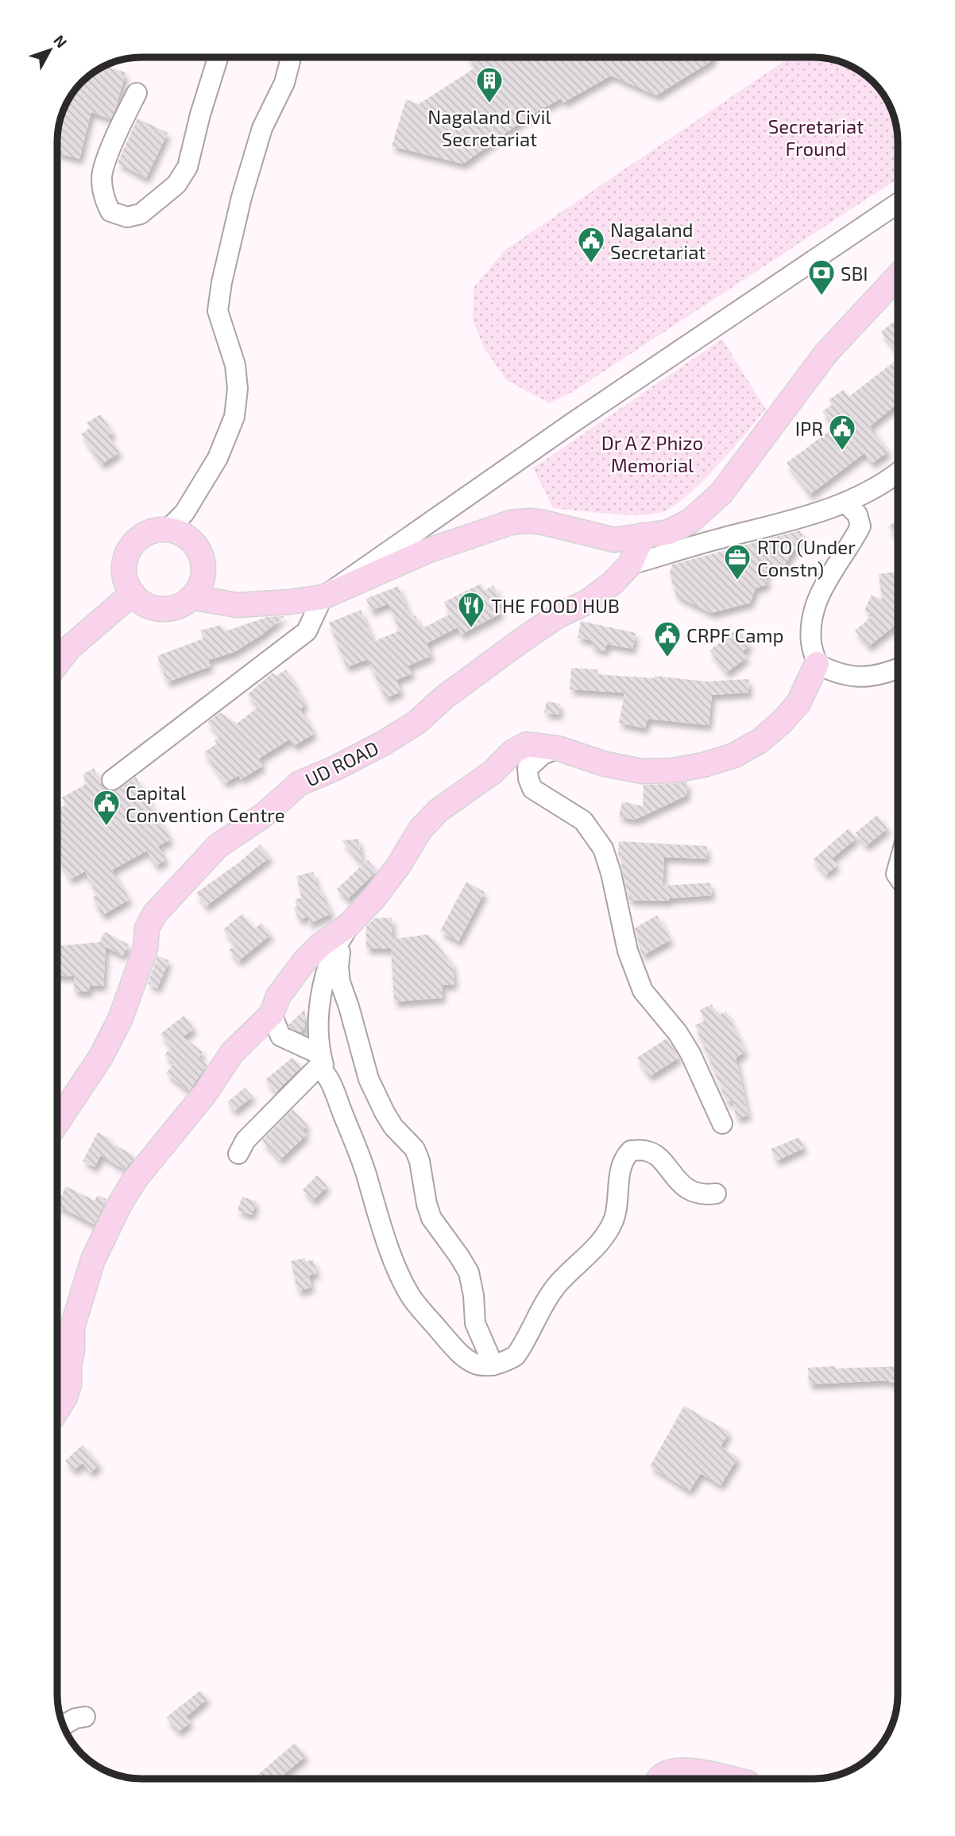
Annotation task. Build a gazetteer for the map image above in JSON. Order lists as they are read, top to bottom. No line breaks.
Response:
{"streets":{"main road":["UD ROAD"]},"parks":["Secretariat Fround","Dr A Z Phizo Memorial"],"places":{"building":["Nagaland Civil Secretariat"],"public building":["Nagaland Secretariat","IPR","CRPF Camp","Capital Convention Centre"],"bank":["SBI"],"office":["RTO (Under Constn)"],"restaurant":["THE FOOD HUB"]},"north":"top right"}
